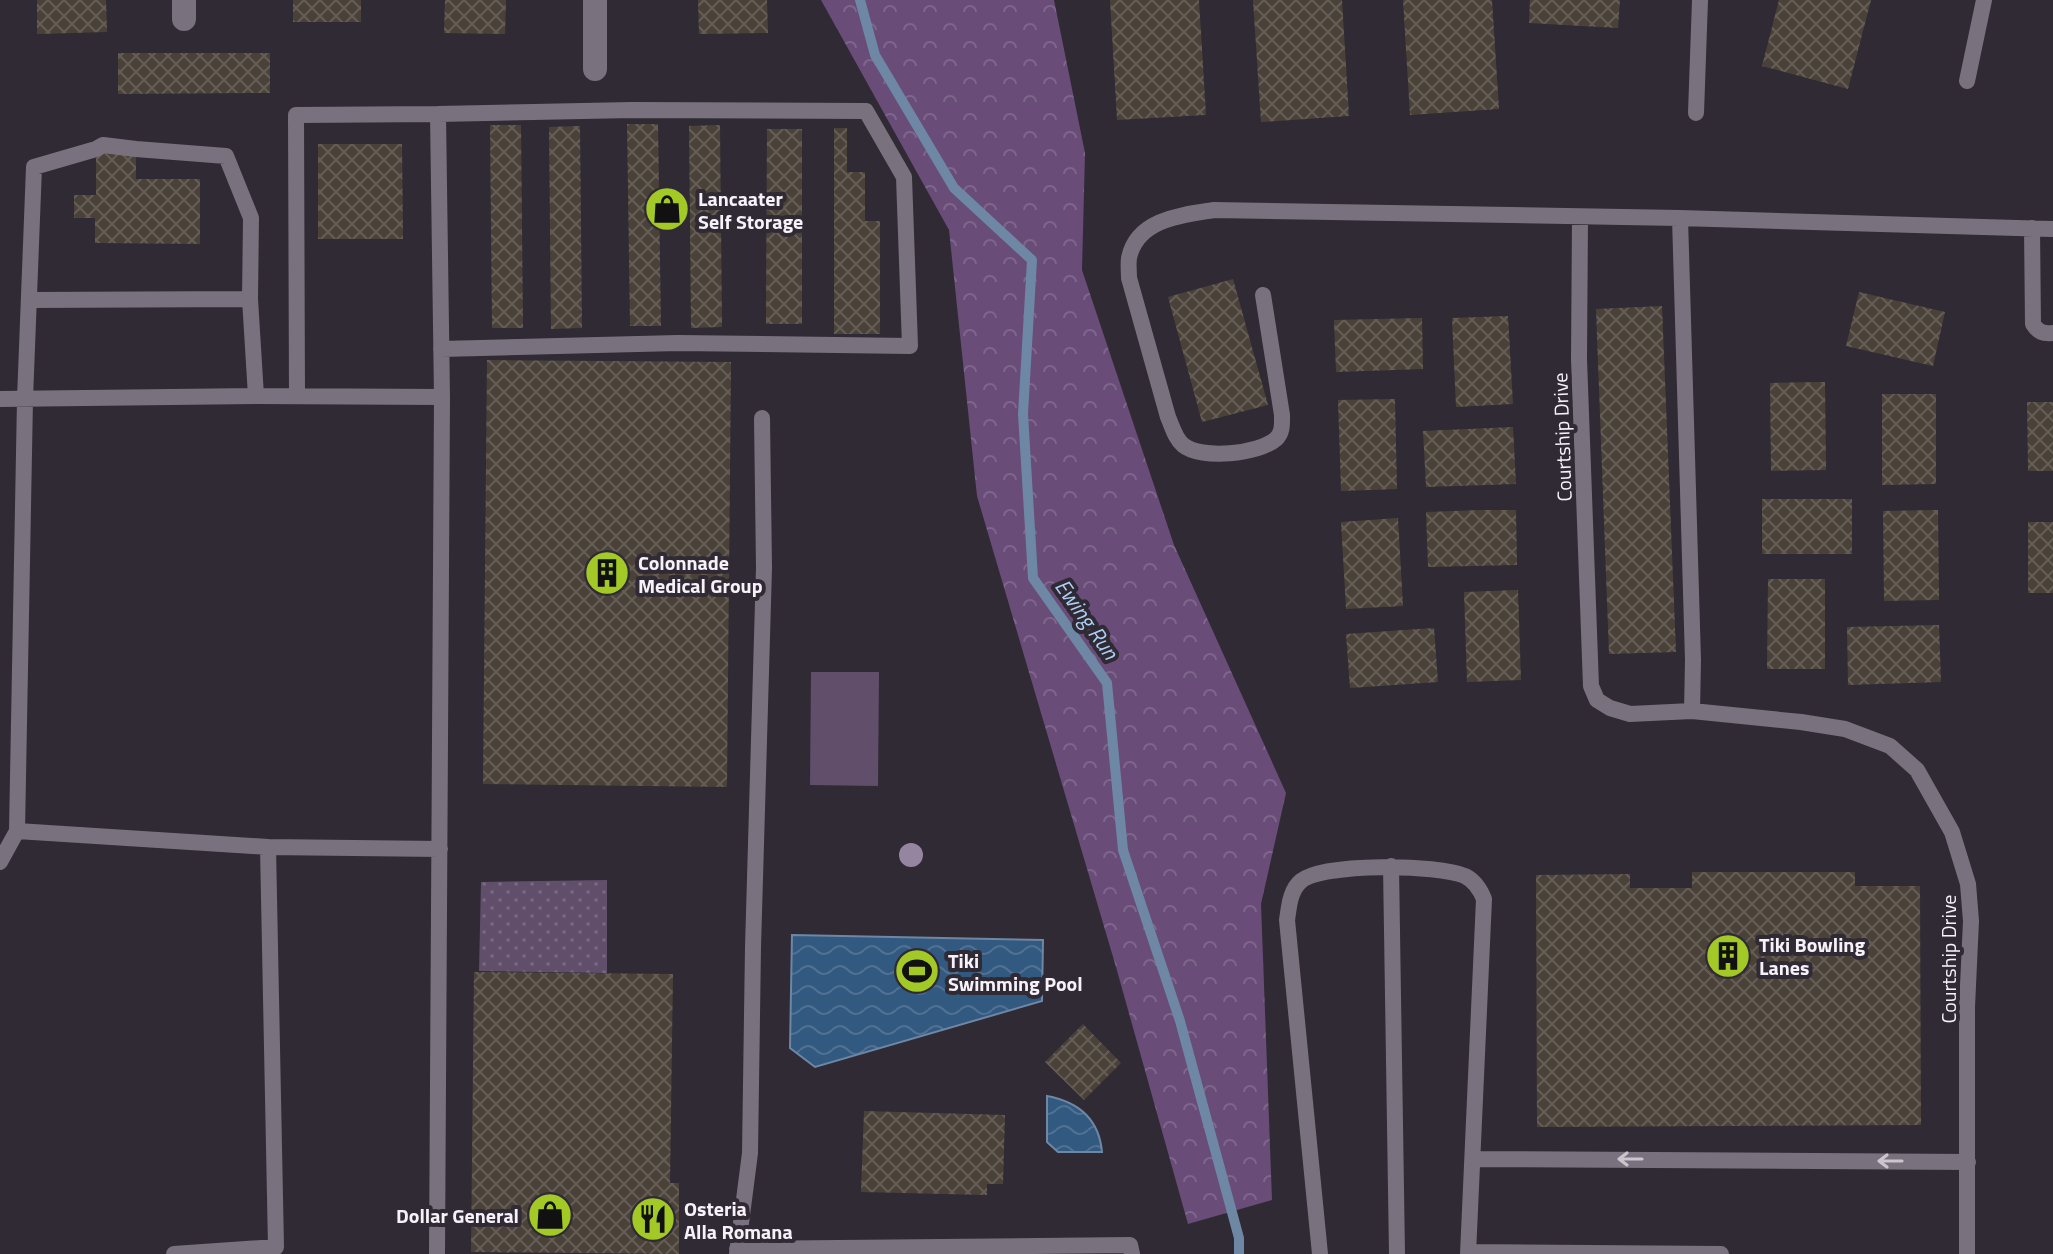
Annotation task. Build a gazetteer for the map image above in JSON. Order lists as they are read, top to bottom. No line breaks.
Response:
{"streets":{"lane":["Courtship Drive"]},"water":["Ewing Run"],"places":{"shop":["Lancaater Self Storage","Dollar General"],"building":["Colonnade Medical Group","Tiki Bowling Lanes"],"sports":["Tiki Swimming Pool"],"restaurant":["Osteria Alla Romana"]}}
